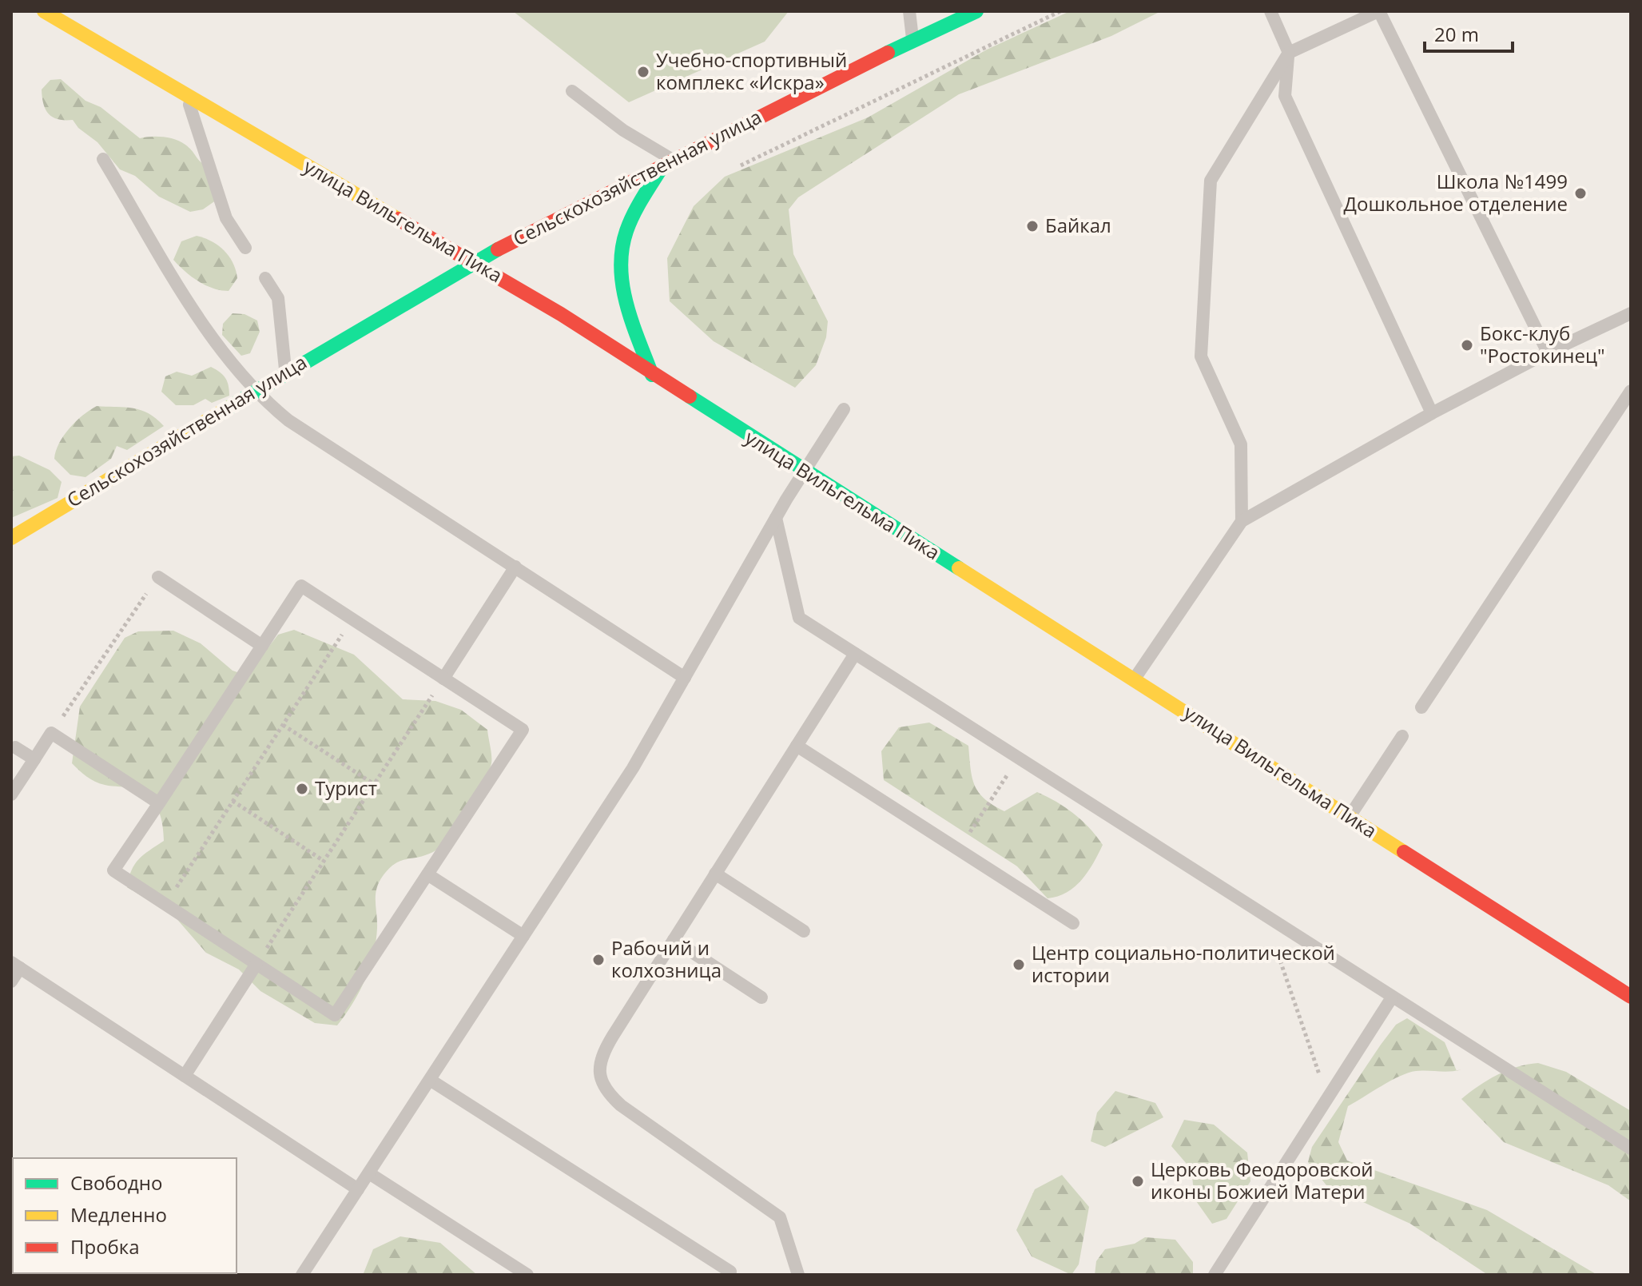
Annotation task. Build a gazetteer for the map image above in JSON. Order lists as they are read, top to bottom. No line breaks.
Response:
{"streets":{"main road":["Сельскохозяйственная улица","улица Вильгельма Пика"]},"crossings":[["Сельскохозяйственная улица","улица Вильгельма Пика"]],"places":["Учебно-спортивный комплекс «Искра»","Школа №1499 Дошкольное отделение","Байкал","Бокс-клуб \"Ростокинец\"","Турист","Рабочий и колхозница","Центр социально-политической истории","Церковь Феодоровской иконы Божией Матери"],"legend":["Свободно","Медленно","Пробка"],"scale_bar":"20 m"}
